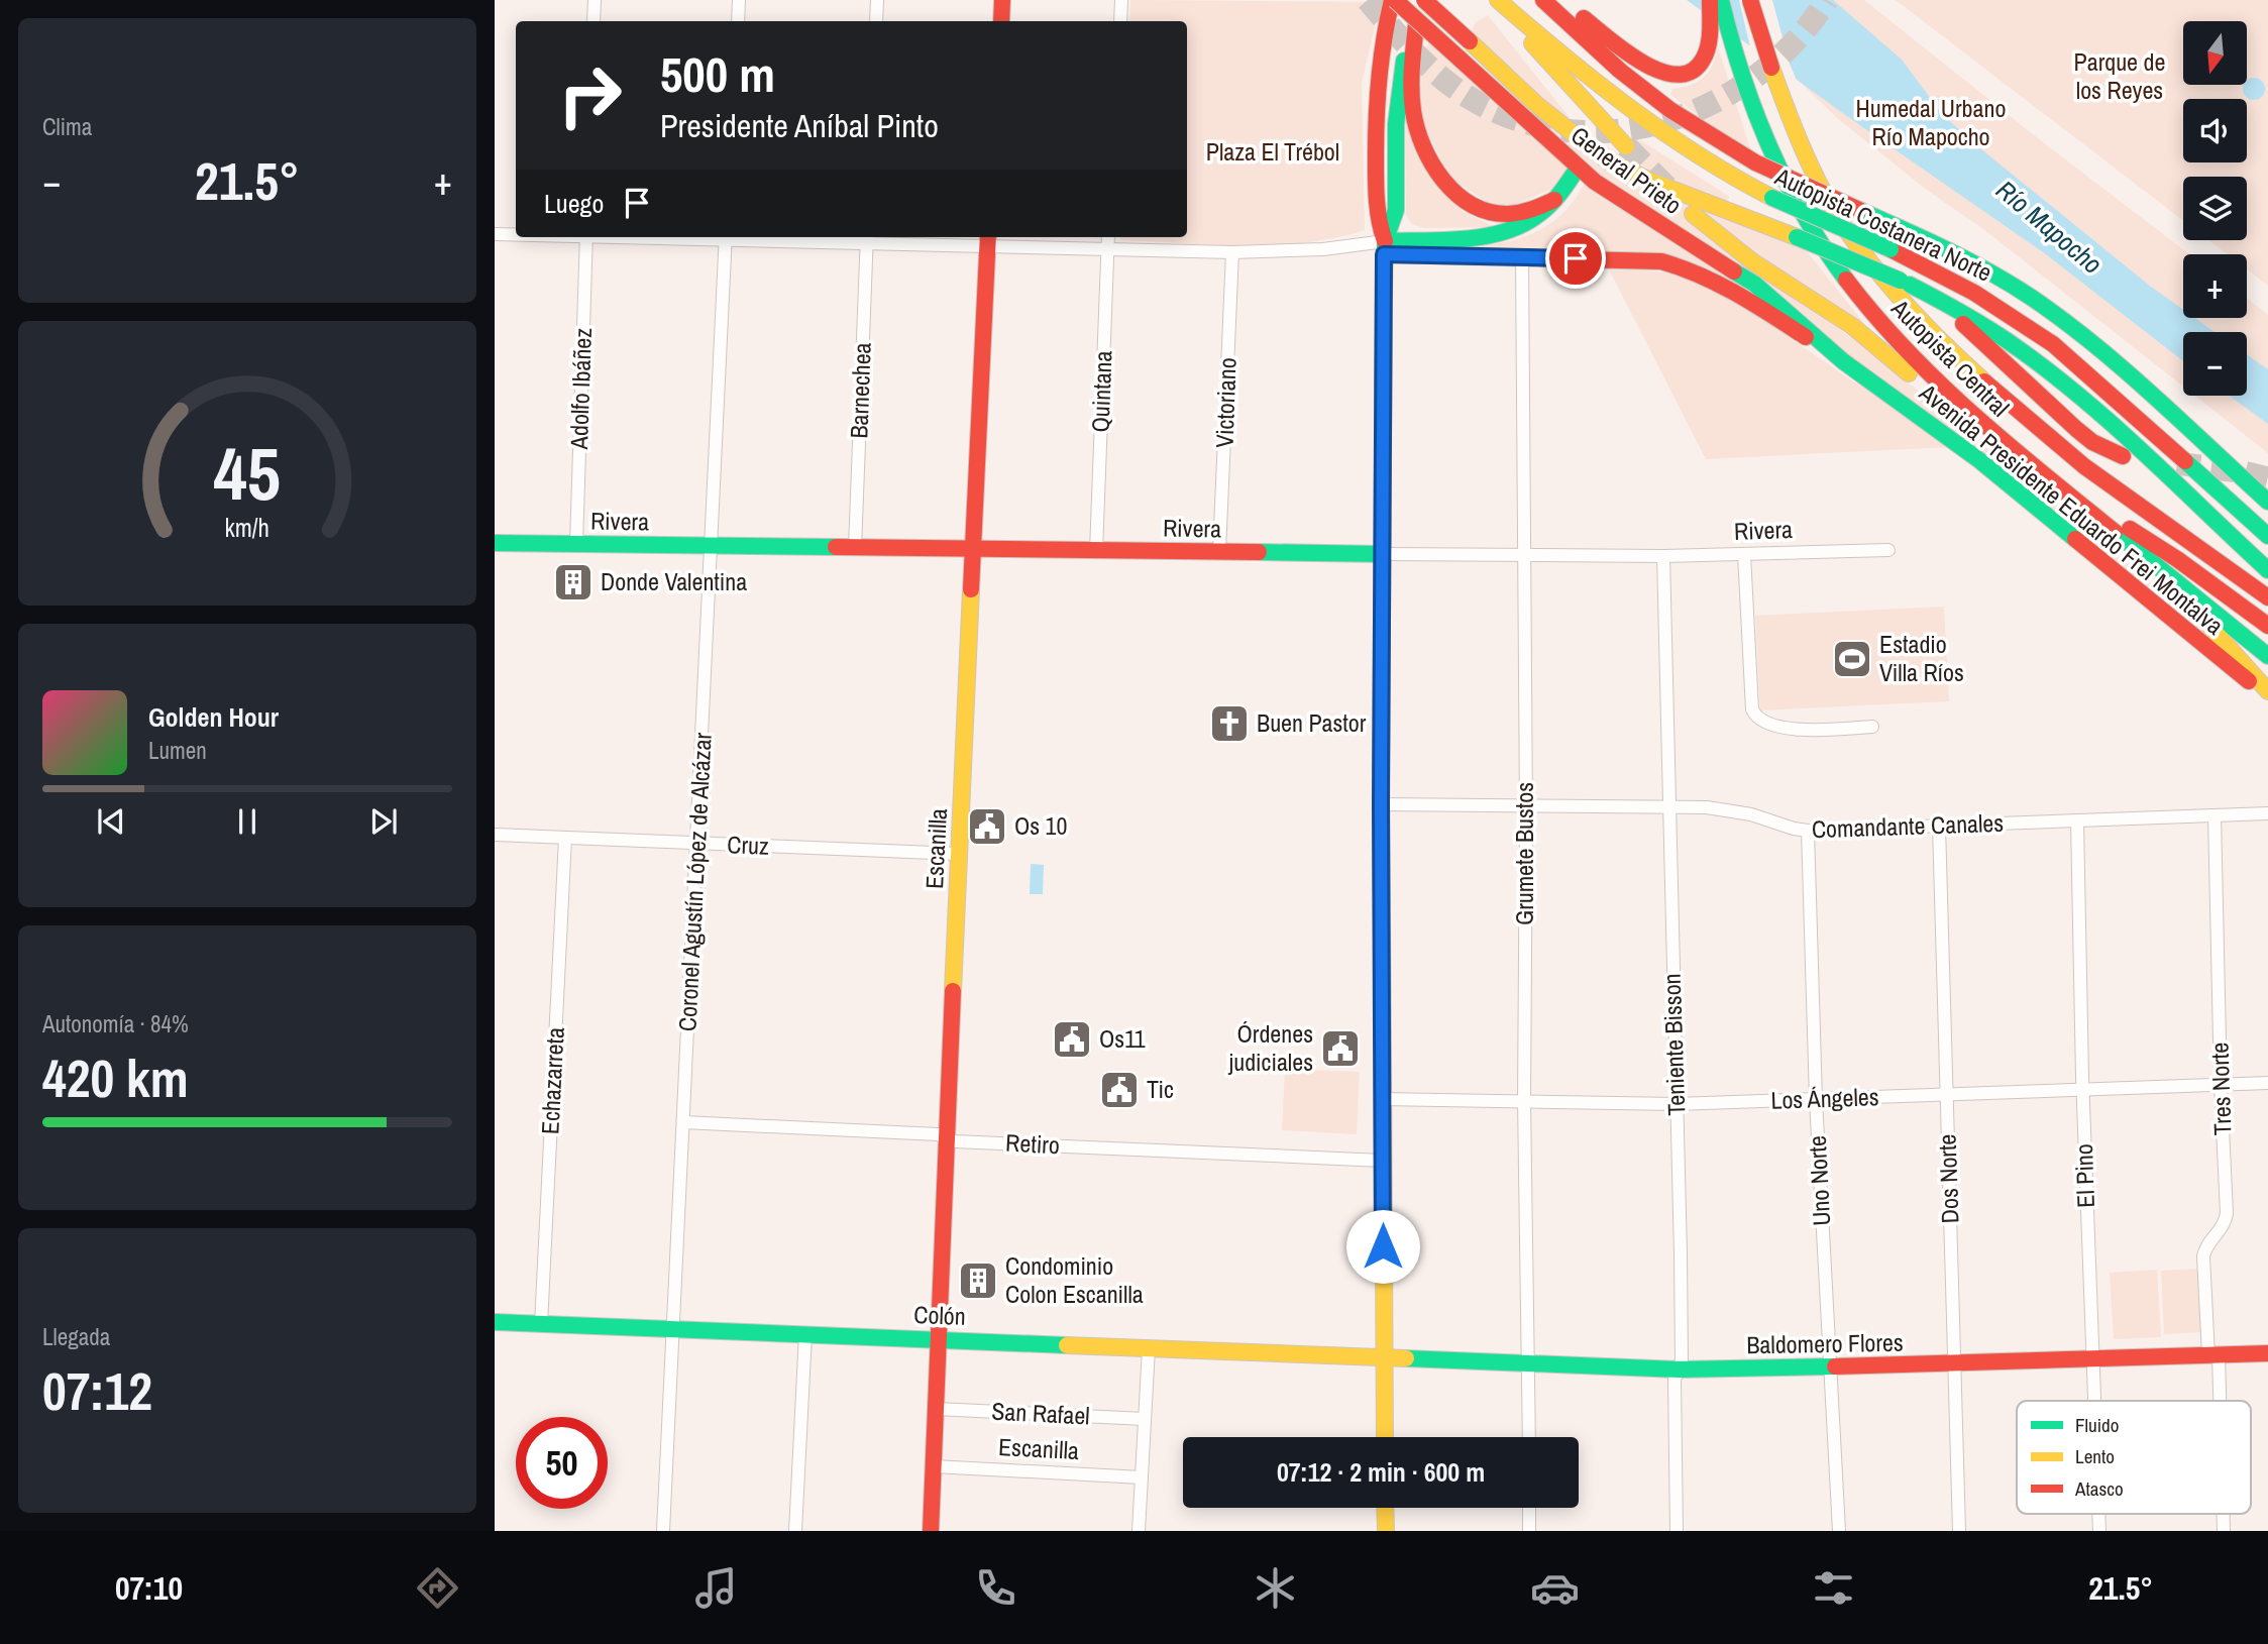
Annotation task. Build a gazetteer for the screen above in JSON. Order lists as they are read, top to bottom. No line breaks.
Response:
{"streets":{"main road":["General Prieto","Autopista Costanera Norte","Autopista Central","Avenida Presidente Eduardo Frei Montalva","Rivera","Escanilla","Colón","Baldomero Flores"],"street":["Adolfo Ibáñez","Barnechea","Quintana","Victoriano","Comandante Canales","Cruz","Grumete Bustos","Coronel Agustín López de Alcázar","Teniente Bisson","Echazarreta","Tres Norte","Los Ángeles","Retiro","El Pino","Dos Norte","Uno Norte","San Rafael"]},"crossings":[["General Prieto","Avenida Presidente Eduardo Frei Montalva"],["Adolfo Ibáñez","Rivera"],["Barnechea","Rivera"],["Quintana","Rivera"],["Victoriano","Rivera"],["Rivera","Escanilla"],["Rivera","Grumete Bustos"],["Rivera","Coronel Agustín López de Alcázar"],["Rivera","Teniente Bisson"],["Comandante Canales","Grumete Bustos"],["Comandante Canales","Teniente Bisson"],["Comandante Canales","Tres Norte"],["Comandante Canales","El Pino"],["Comandante Canales","Dos Norte"],["Comandante Canales","Uno Norte"],["Cruz","Escanilla"],["Cruz","Coronel Agustín López de Alcázar"],["Cruz","Echazarreta"],["Escanilla","Retiro"],["Escanilla","Colón"],["Escanilla","San Rafael"],["Grumete Bustos","Los Ángeles"],["Grumete Bustos","Baldomero Flores"],["Coronel Agustín López de Alcázar","Retiro"],["Coronel Agustín López de Alcázar","Colón"],["Teniente Bisson","Los Ángeles"],["Teniente Bisson","Baldomero Flores"],["Echazarreta","Colón"],["Tres Norte","Los Ángeles"],["Tres Norte","Baldomero Flores"],["Los Ángeles","El Pino"],["Los Ángeles","Dos Norte"],["Los Ángeles","Uno Norte"],["El Pino","Baldomero Flores"],["Dos Norte","Baldomero Flores"],["Uno Norte","Baldomero Flores"],["Colón","Baldomero Flores"]],"water":["Río Mapocho"],"parks":["Parque de los Reyes","Humedal Urbano Río Mapocho","Plaza El Trébol"],"places":{"building":["Donde Valentina","Condominio Colon Escanilla"],"sports":["Estadio Villa Ríos"],"church":["Buen Pastor"],"public building":["Os 10","Os11","Órdenes judiciales","Tic"]},"legend":["Fluido","Lento","Atasco"],"north":"bottom","page":{"tile":["Clima",["Autonomía · 84%","420 km"],["Llegada","07:12"]],"map_buttons":["+","−"],"turn":["500 m","Presidente Aníbal Pinto"],"heat":["−","21.5°","+"],"then":"Luego","song":["Golden Hour","Lumen"],"limit":"50","trip":"07:12 · 2 min · 600 m","tabs":["07:10","21.5°"],"gauge":["45","km/h"]}}
